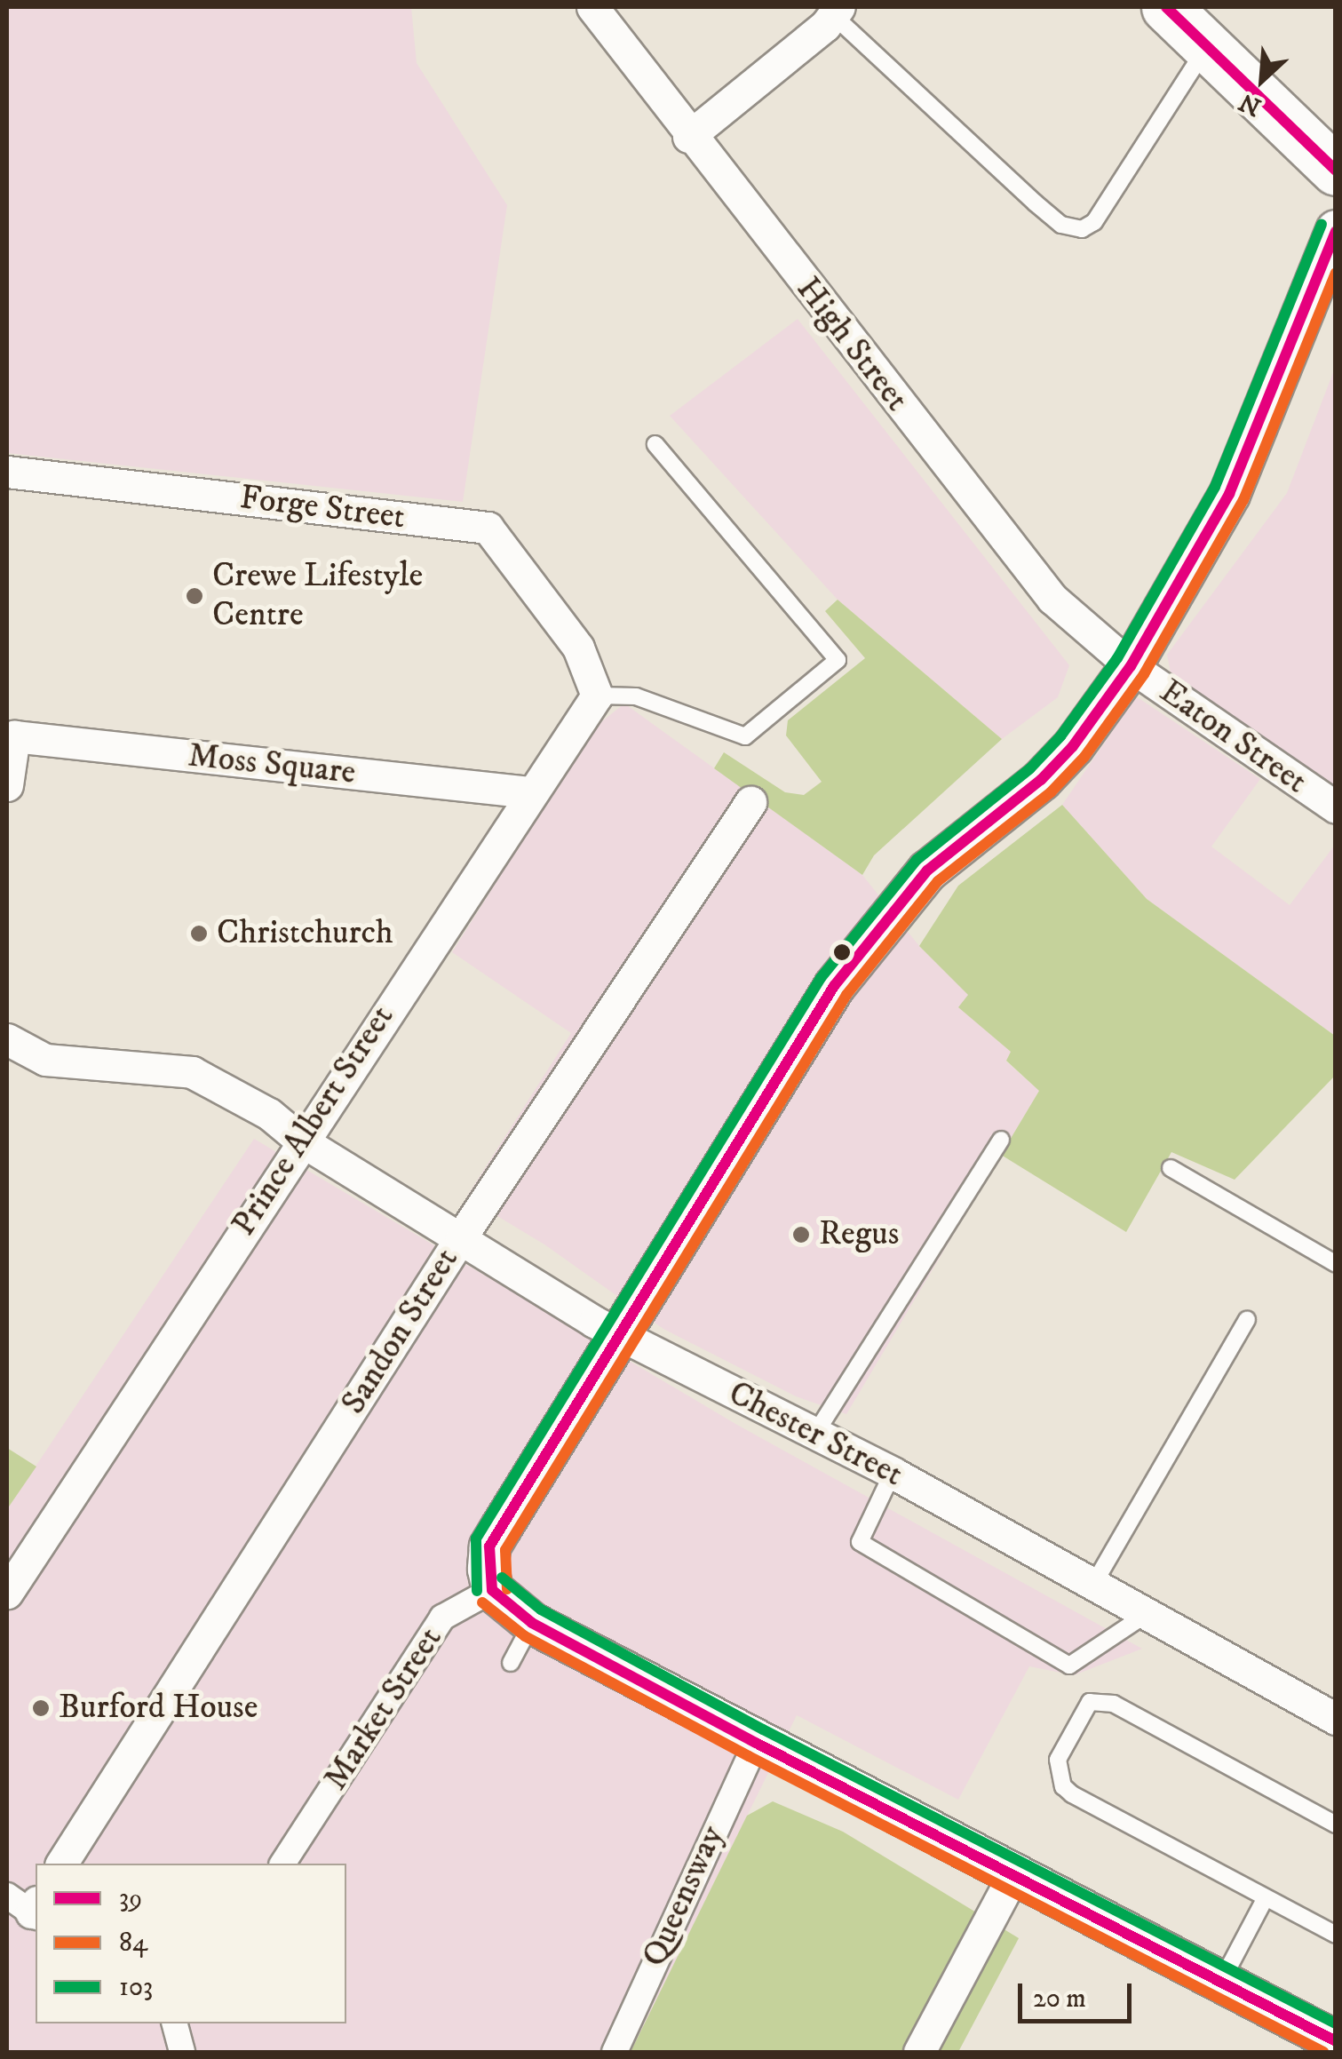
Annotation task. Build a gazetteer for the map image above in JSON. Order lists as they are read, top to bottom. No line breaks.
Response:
{"streets":{"street":["High Street","Forge Street","Eaton Street","Moss Square","Prince Albert Street","Sandon Street","Chester Street","Market Street","Queensway"]},"crossings":[["High Street","Eaton Street"],["Forge Street","Prince Albert Street"],["Moss Square","Prince Albert Street"],["Prince Albert Street","Chester Street"],["Sandon Street","Chester Street"]],"places":["Crewe Lifestyle Centre","Christchurch","Regus","Burford House"],"lines":["transit line 39","transit line 103","transit line 84"],"legend":["39","84","103"],"scale_bar":"20 m","north":"bottom left"}
